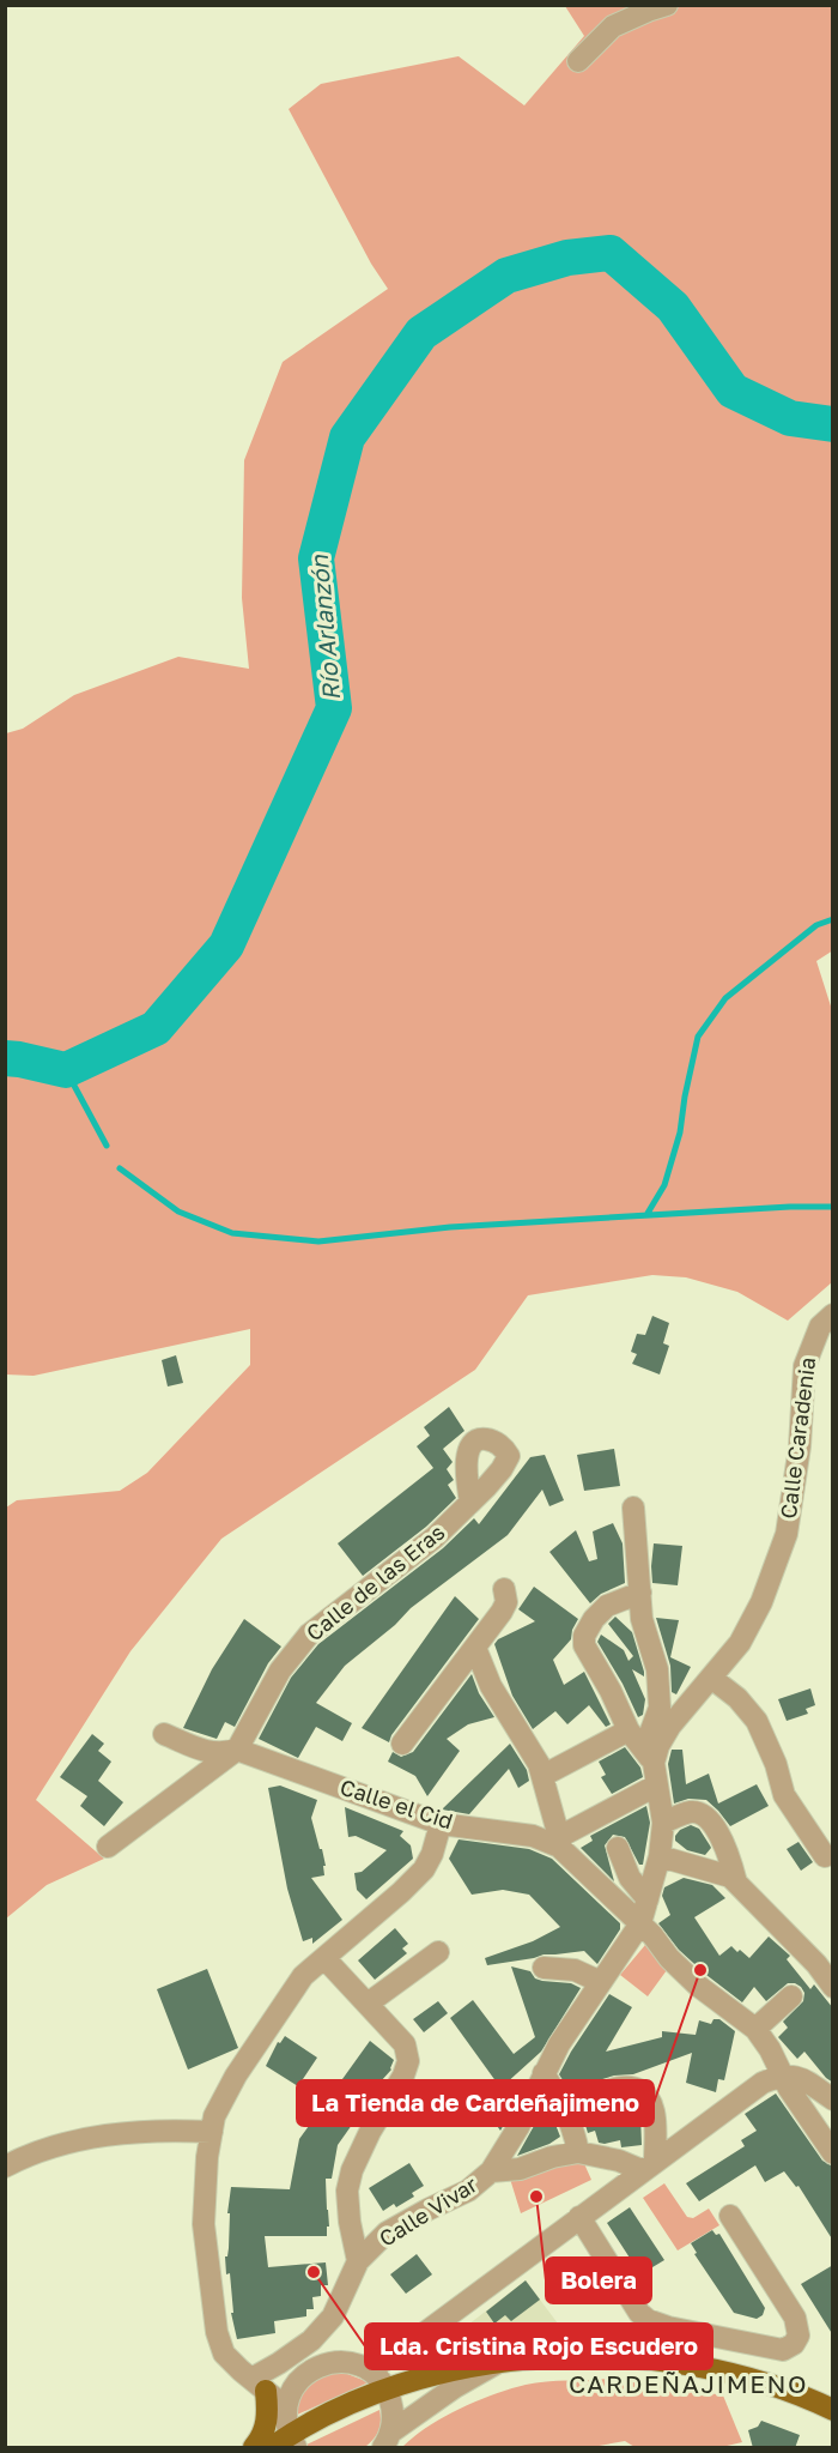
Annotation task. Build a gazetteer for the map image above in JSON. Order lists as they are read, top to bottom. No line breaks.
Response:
{"streets":{"street":["Calle Caradenia","Calle de las Eras","Calle el Cid","Calle Vivar"]},"crossings":[["Calle Caradenia","Calle el Cid"],["Calle Caradenia","Calle Vivar"],["Calle de las Eras","Calle el Cid"],["Calle el Cid","Calle Vivar"]],"districts":["CARDEÑAJIMENO"],"water":["Río Arlanzón"],"places":["La Tienda de Cardeñajimeno","Bolera","Lda. Cristina Rojo Escudero"]}
